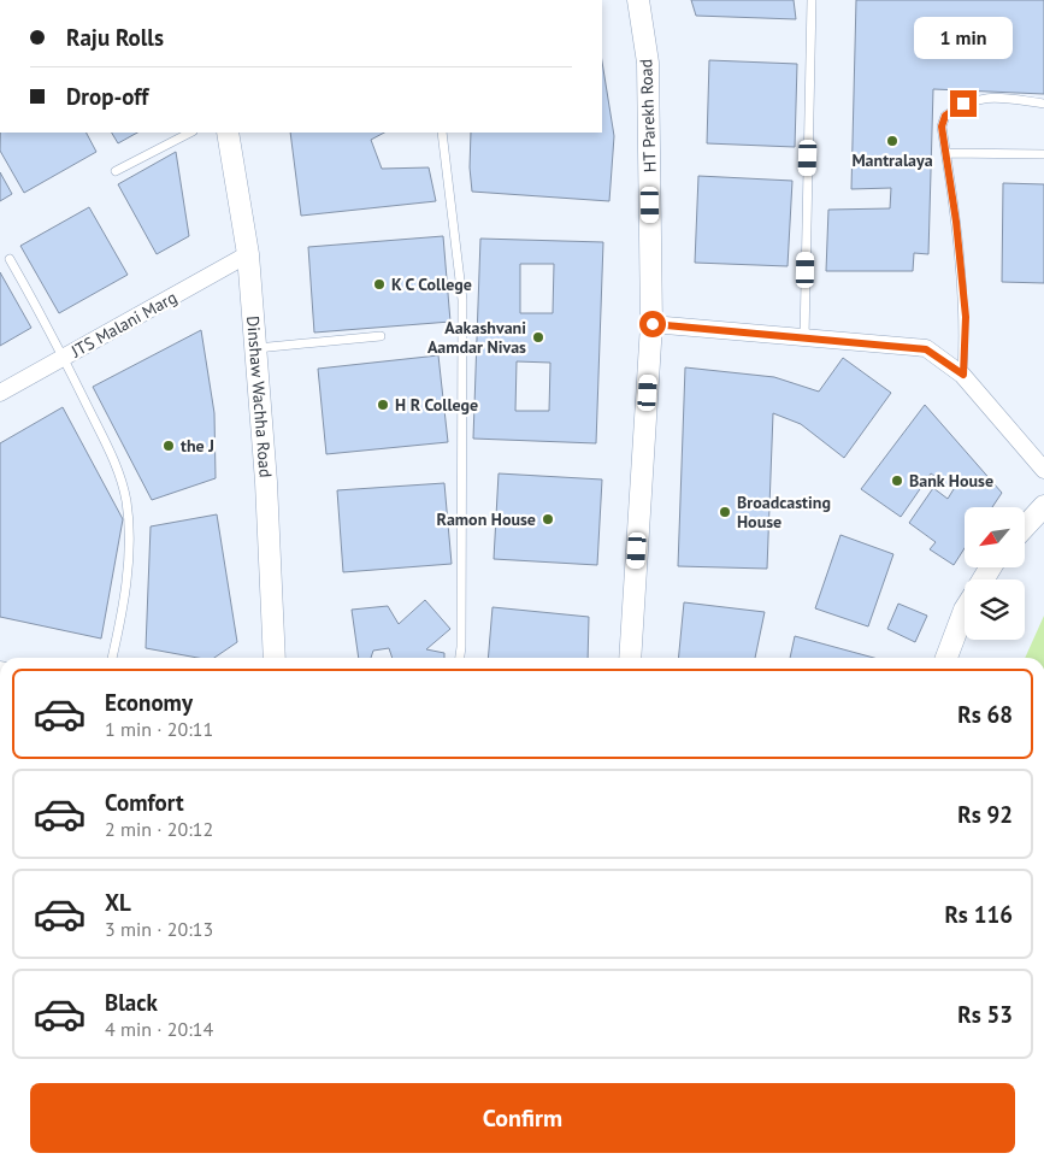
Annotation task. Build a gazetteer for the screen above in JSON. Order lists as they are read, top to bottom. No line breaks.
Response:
{"streets":{"street":["HT Parekh Road","JTS Malani Marg","Dinshaw Wachha Road"]},"crossings":[["JTS Malani Marg","Dinshaw Wachha Road"]],"places":["Mantralaya","K C College","Aakashvani Aamdar Nivas","H R College","the J","Bank House","Broadcasting House","Ramon House"],"north":"bottom left","page":{"banner":["Raju Rolls","Drop-off"],"bubble":"1 min","list":[{"name":"Economy","note":"1 min · 20:11","value":"Rs 68"},{"name":"Comfort","note":"2 min · 20:12","value":"Rs 92"},{"name":"XL","note":"3 min · 20:13","value":"Rs 116"},{"name":"Black","note":"4 min · 20:14","value":"Rs 53"}],"buttons":"Confirm"}}
